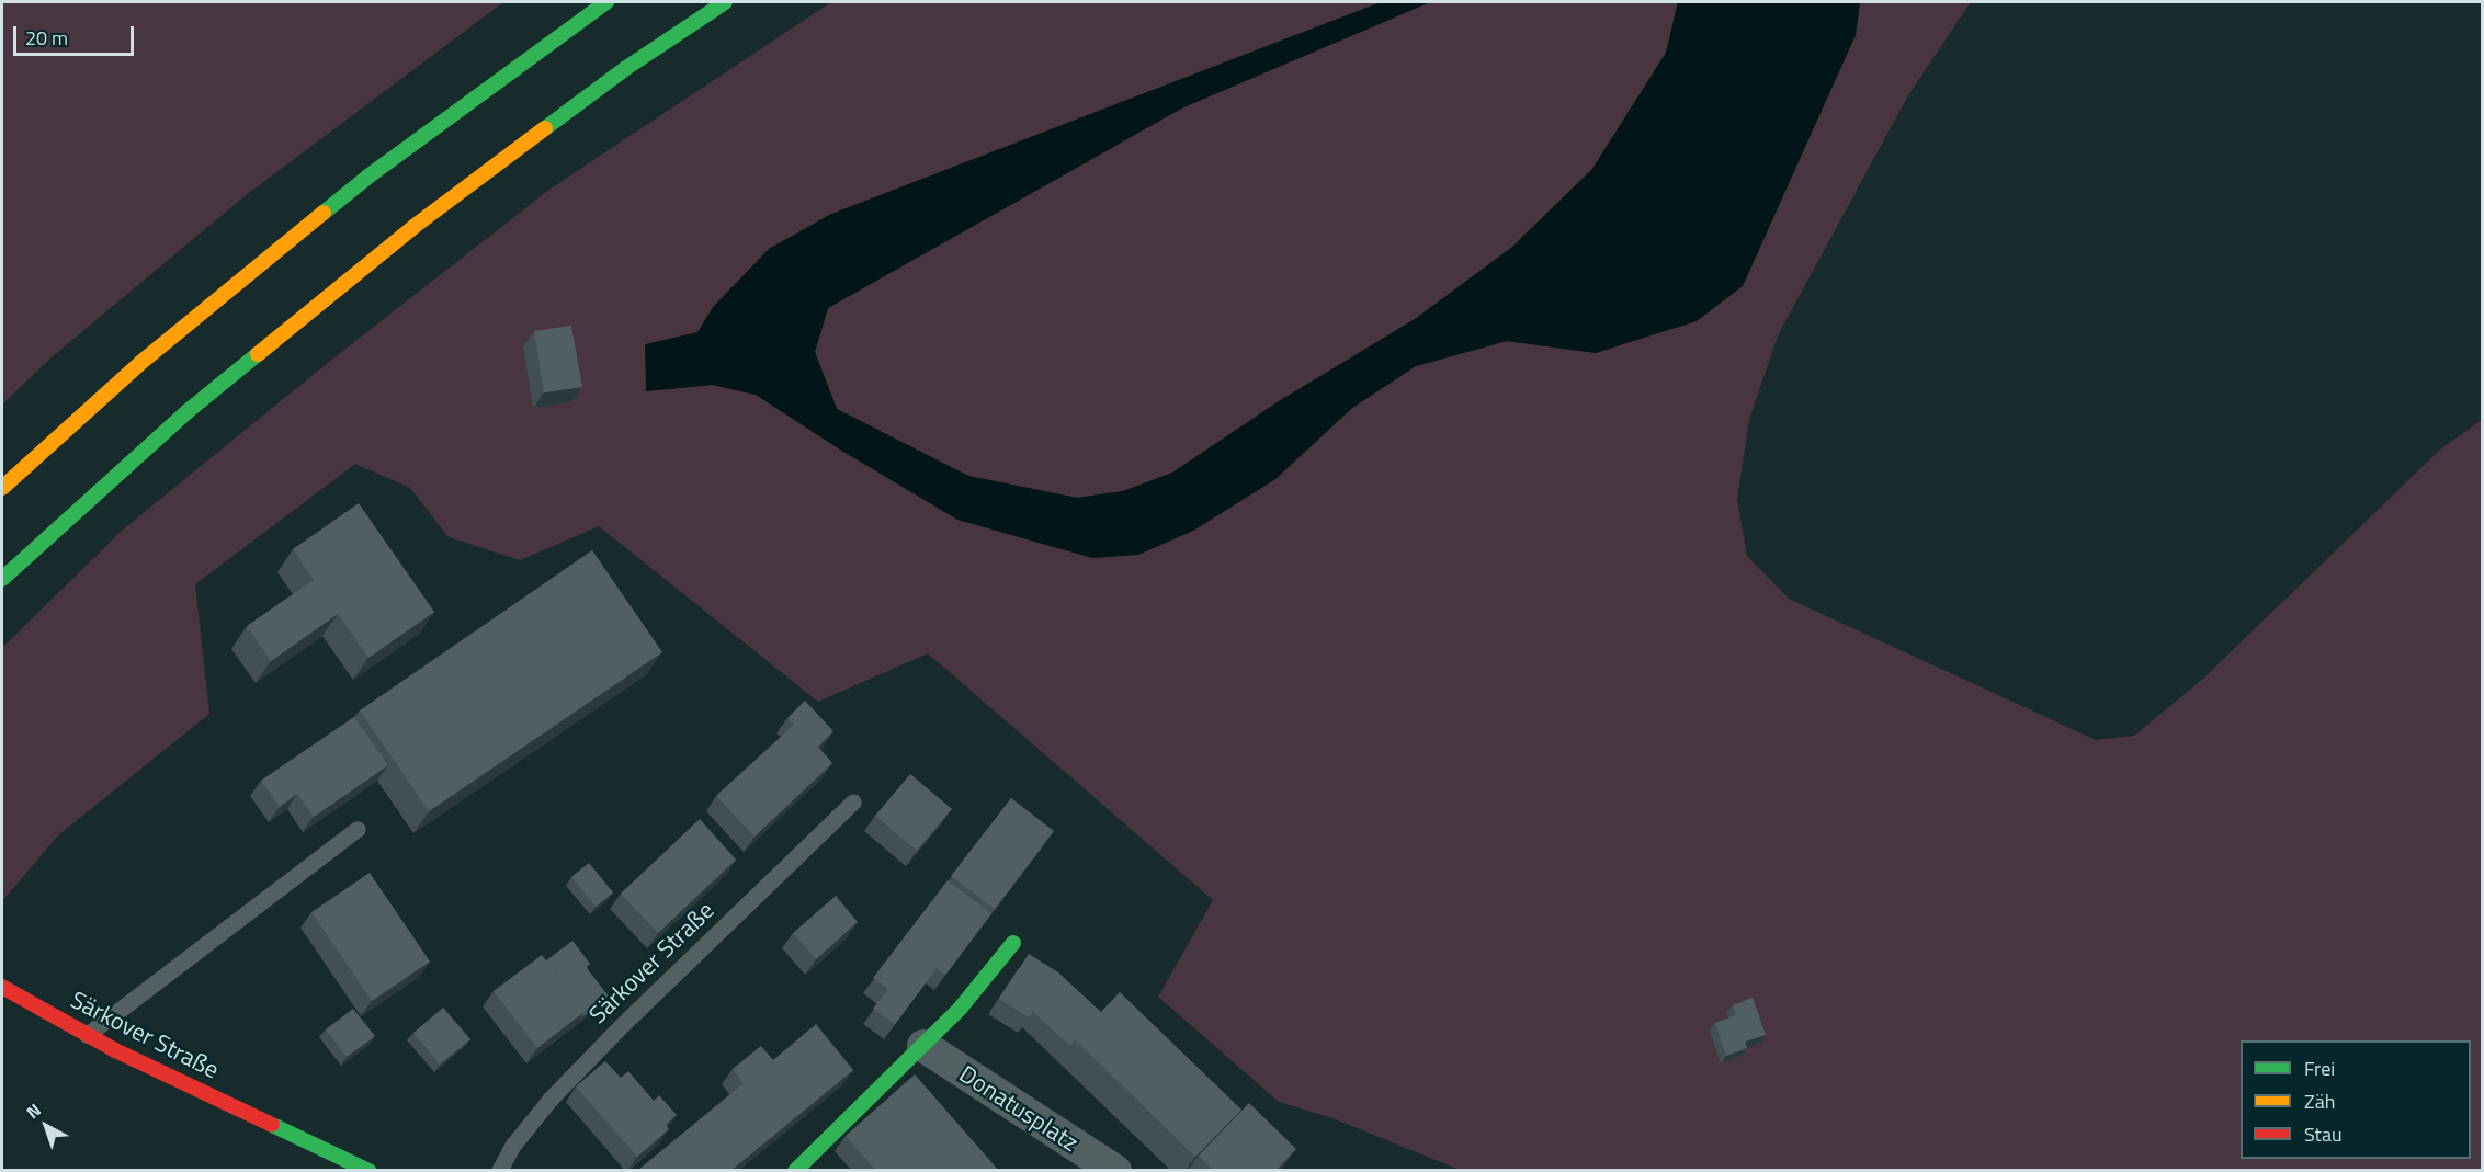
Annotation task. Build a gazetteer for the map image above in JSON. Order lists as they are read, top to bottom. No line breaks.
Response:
{"streets":{"main road":["Särkover Straße"],"street":["Donatusplatz"]},"legend":["Frei","Zäh","Stau"],"scale_bar":"20 m","north":"top left"}
